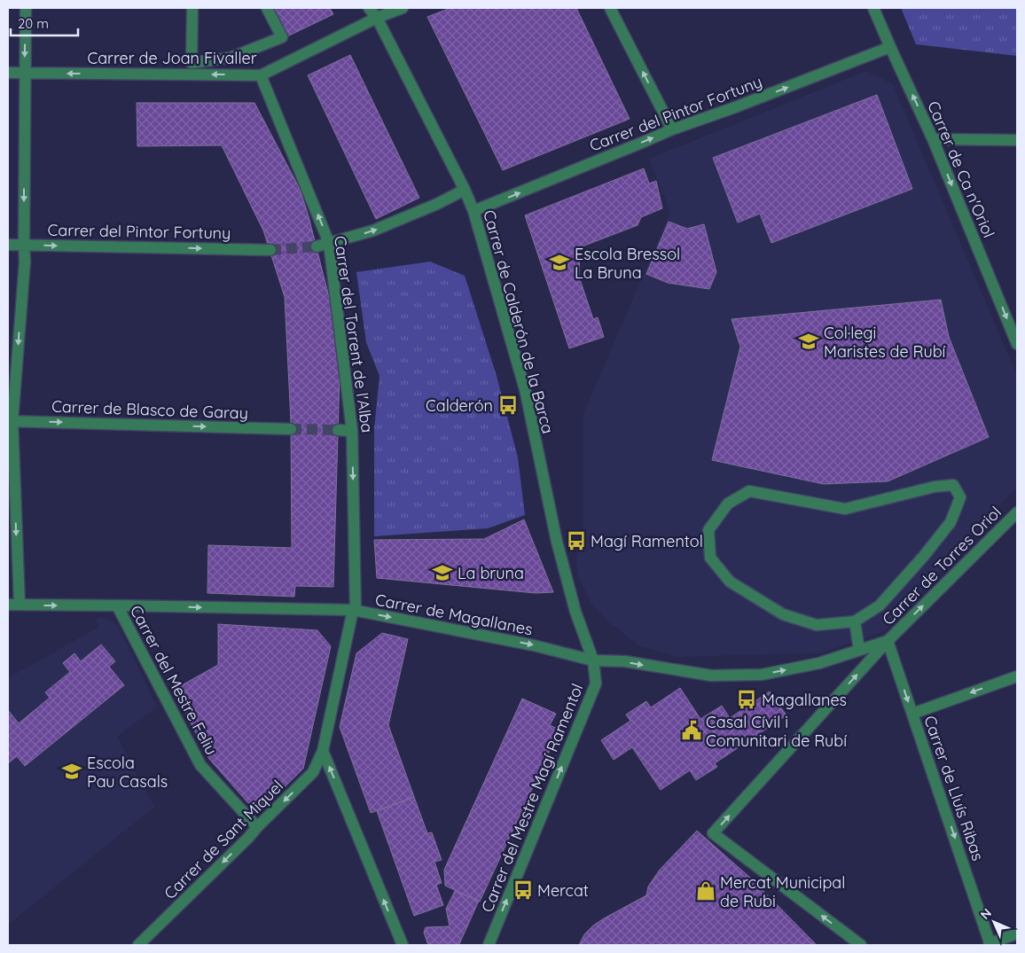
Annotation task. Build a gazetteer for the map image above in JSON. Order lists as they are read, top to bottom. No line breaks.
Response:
{"streets":{"street":["Carrer de Joan Fivaller","Carrer del Pintor Fortuny","Carrer de Ca n'Oriol","Carrer de Calderón de la Barca","Carrer del Torrent de l'Alba","Carrer de Blasco de Garay","Carrer de Torres Oriol","Carrer de Magallanes","Carrer del Mestre Feliu","Carrer de Lluís Ribas","Carrer del Mestre Magí Ramentol","Carrer de Sant Miquel"]},"crossings":[["Carrer de Joan Fivaller","Carrer de Calderón de la Barca"],["Carrer de Joan Fivaller","Carrer del Torrent de l'Alba"],["Carrer del Pintor Fortuny","Carrer de Ca n'Oriol"],["Carrer del Pintor Fortuny","Carrer de Calderón de la Barca"],["Carrer de Calderón de la Barca","Carrer de Magallanes"],["Carrer de Calderón de la Barca","Carrer del Mestre Magí Ramentol"],["Carrer del Torrent de l'Alba","Carrer de Magallanes"],["Carrer del Torrent de l'Alba","Carrer de Sant Miquel"],["Carrer de Torres Oriol","Carrer de Magallanes"],["Carrer de Torres Oriol","Carrer de Lluís Ribas"],["Carrer de Magallanes","Carrer del Mestre Feliu"],["Carrer de Magallanes","Carrer de Lluís Ribas"],["Carrer de Magallanes","Carrer del Mestre Magí Ramentol"],["Carrer del Mestre Feliu","Carrer de Sant Miquel"]],"one_way":["Carrer de Joan Fivaller","Carrer del Pintor Fortuny","Carrer de Blasco de Garay","Carrer de Magallanes","Carrer de Lluís Ribas","Carrer del Mestre Magí Ramentol","Carrer de Sant Miquel"],"places":{"school or university":["Escola Bressol La Bruna","Col·legi Maristes de Rubí","La bruna","Escola Pau Casals"],"bus stop":["Calderón","Magí Ramentol","Magallanes","Mercat"],"public building":["Casal Cívil i Comunitari de Rubí"],"shop":["Mercat Municipal de Rubi"]},"scale_bar":"20 m","north":"top left"}
